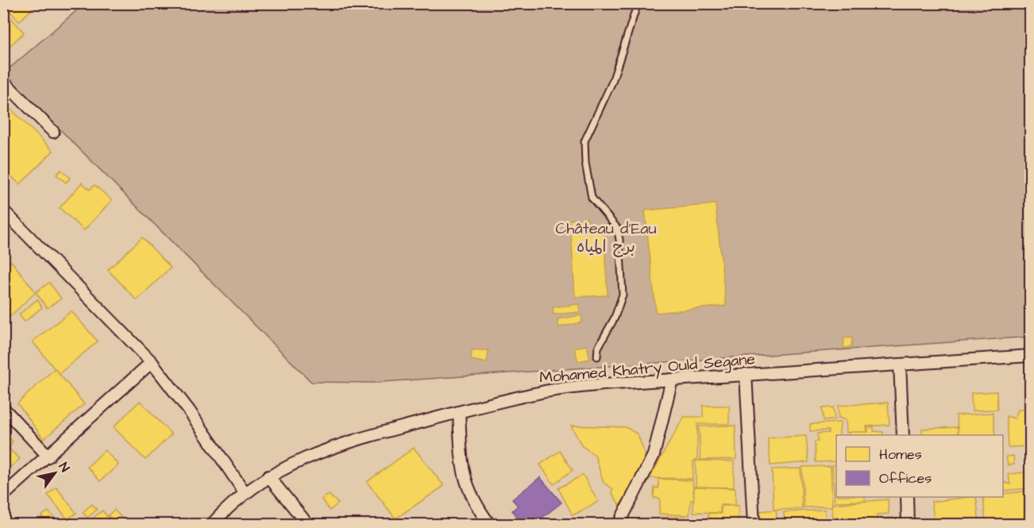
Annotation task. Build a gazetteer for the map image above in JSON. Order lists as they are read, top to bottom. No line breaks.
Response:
{"streets":{"street":["Mohamed Khatry Ould Segane"]},"parks":["Château d'Eau برج المياه"],"legend":["Homes","Offices"],"north":"top right"}
